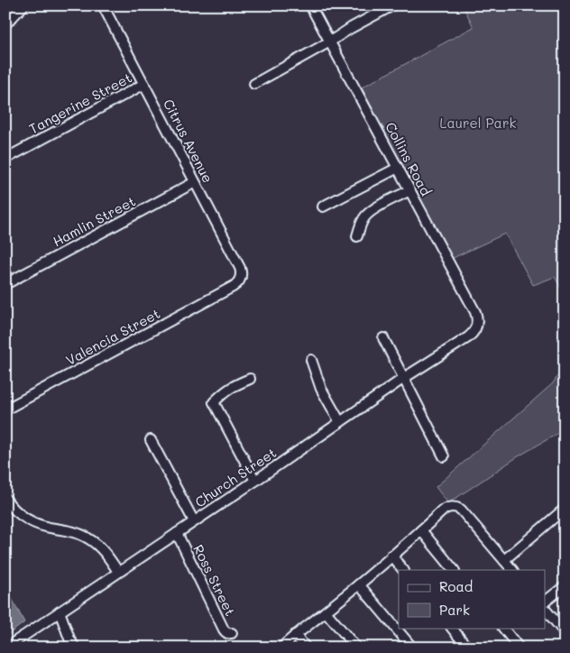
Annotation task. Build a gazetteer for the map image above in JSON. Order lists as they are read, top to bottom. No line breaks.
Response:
{"streets":{"street":["Tangerine Street","Citrus Avenue","Collins Road","Hamlin Street","Valencia Street","Church Street","Ross Street"]},"crossings":[["Tangerine Street","Citrus Avenue"],["Citrus Avenue","Hamlin Street"],["Citrus Avenue","Valencia Street"],["Collins Road","Church Street"],["Church Street","Ross Street"]],"parks":["Laurel Park"],"legend":["Road","Park"]}
